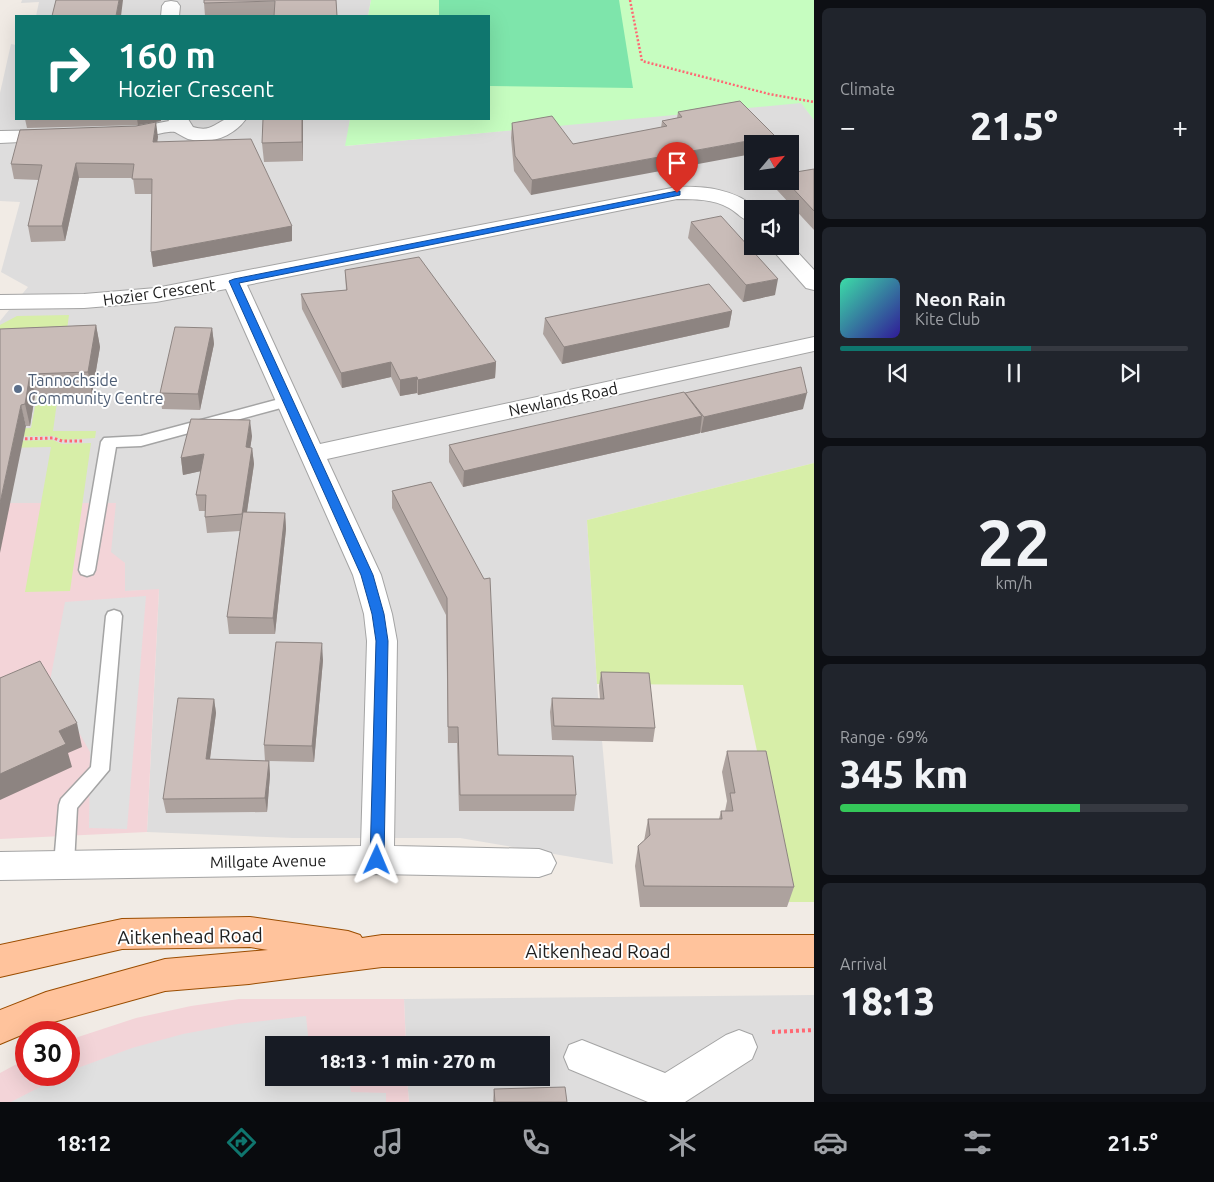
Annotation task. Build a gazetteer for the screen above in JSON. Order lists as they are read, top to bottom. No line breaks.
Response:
{"streets":{"main road":["Aitkenhead Road"],"street":["Hozier Crescent","Newlands Road","Millgate Avenue"]},"places":["Tannochside Community Centre"],"north":"top right","page":{"tile":["Climate",["22","km/h"],["Range · 69%","345 km"],["Arrival","18:13"]],"turn":["160 m","Hozier Crescent"],"heat":["−","21.5°","+"],"song":["Neon Rain","Kite Club"],"limit":"30","trip":"18:13 · 1 min · 270 m","tabs":["18:12","21.5°"]}}
